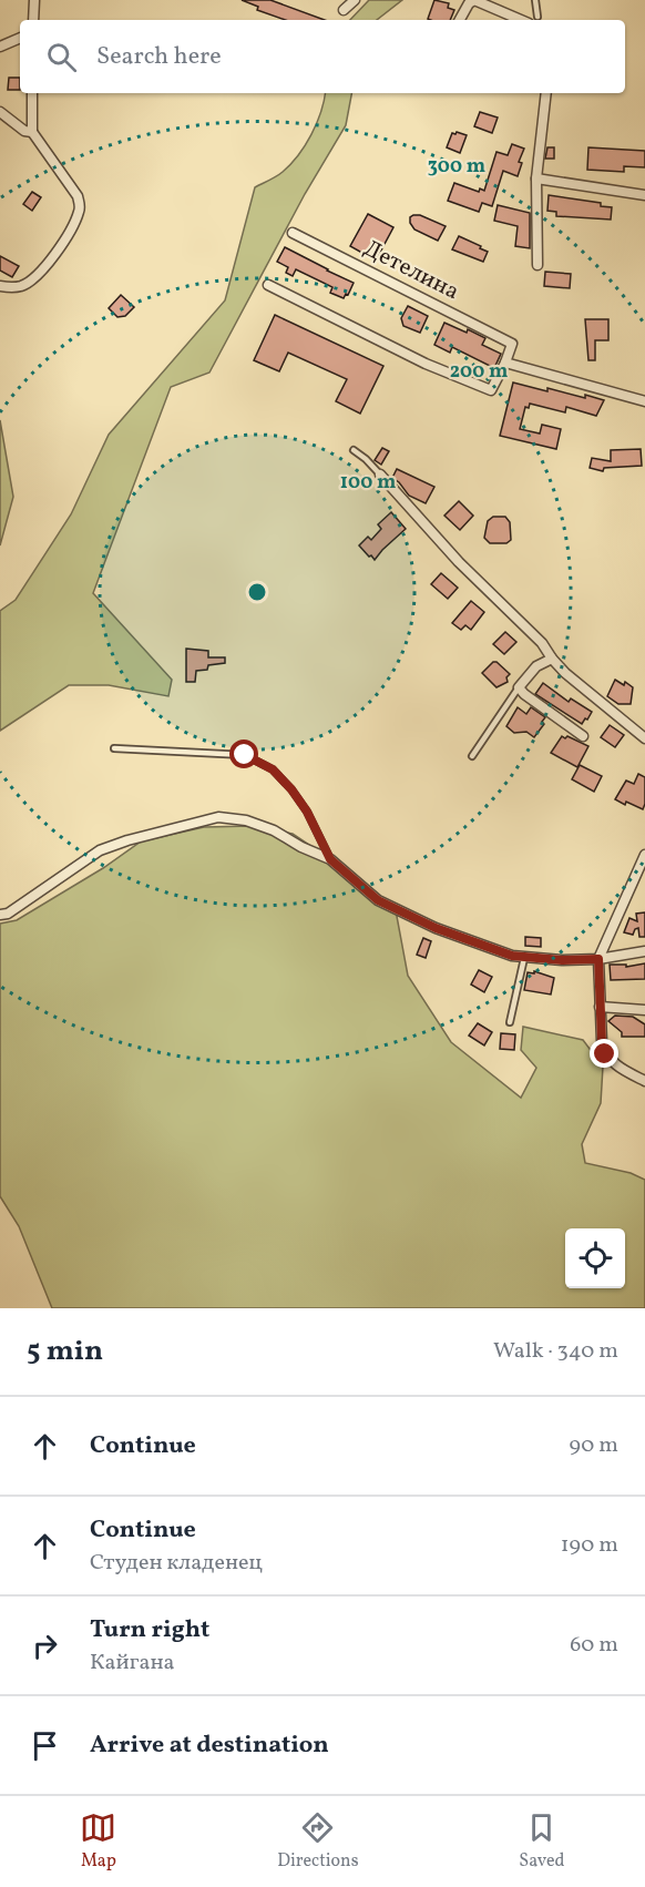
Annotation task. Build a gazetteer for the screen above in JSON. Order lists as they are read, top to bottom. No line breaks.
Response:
{"streets":{"street":["Детелина"]},"page":{"search":"Search here","heading":["5 min","Walk · 340 m"],"list":[["Continue","90 m"],["Continue","Студен кладенец","190 m"],["Turn right","Кайгана","60 m"],"Arrive at destination"],"nav":["Map","Directions","Saved"]},"rings":["300 m","200 m","100 m"]}
